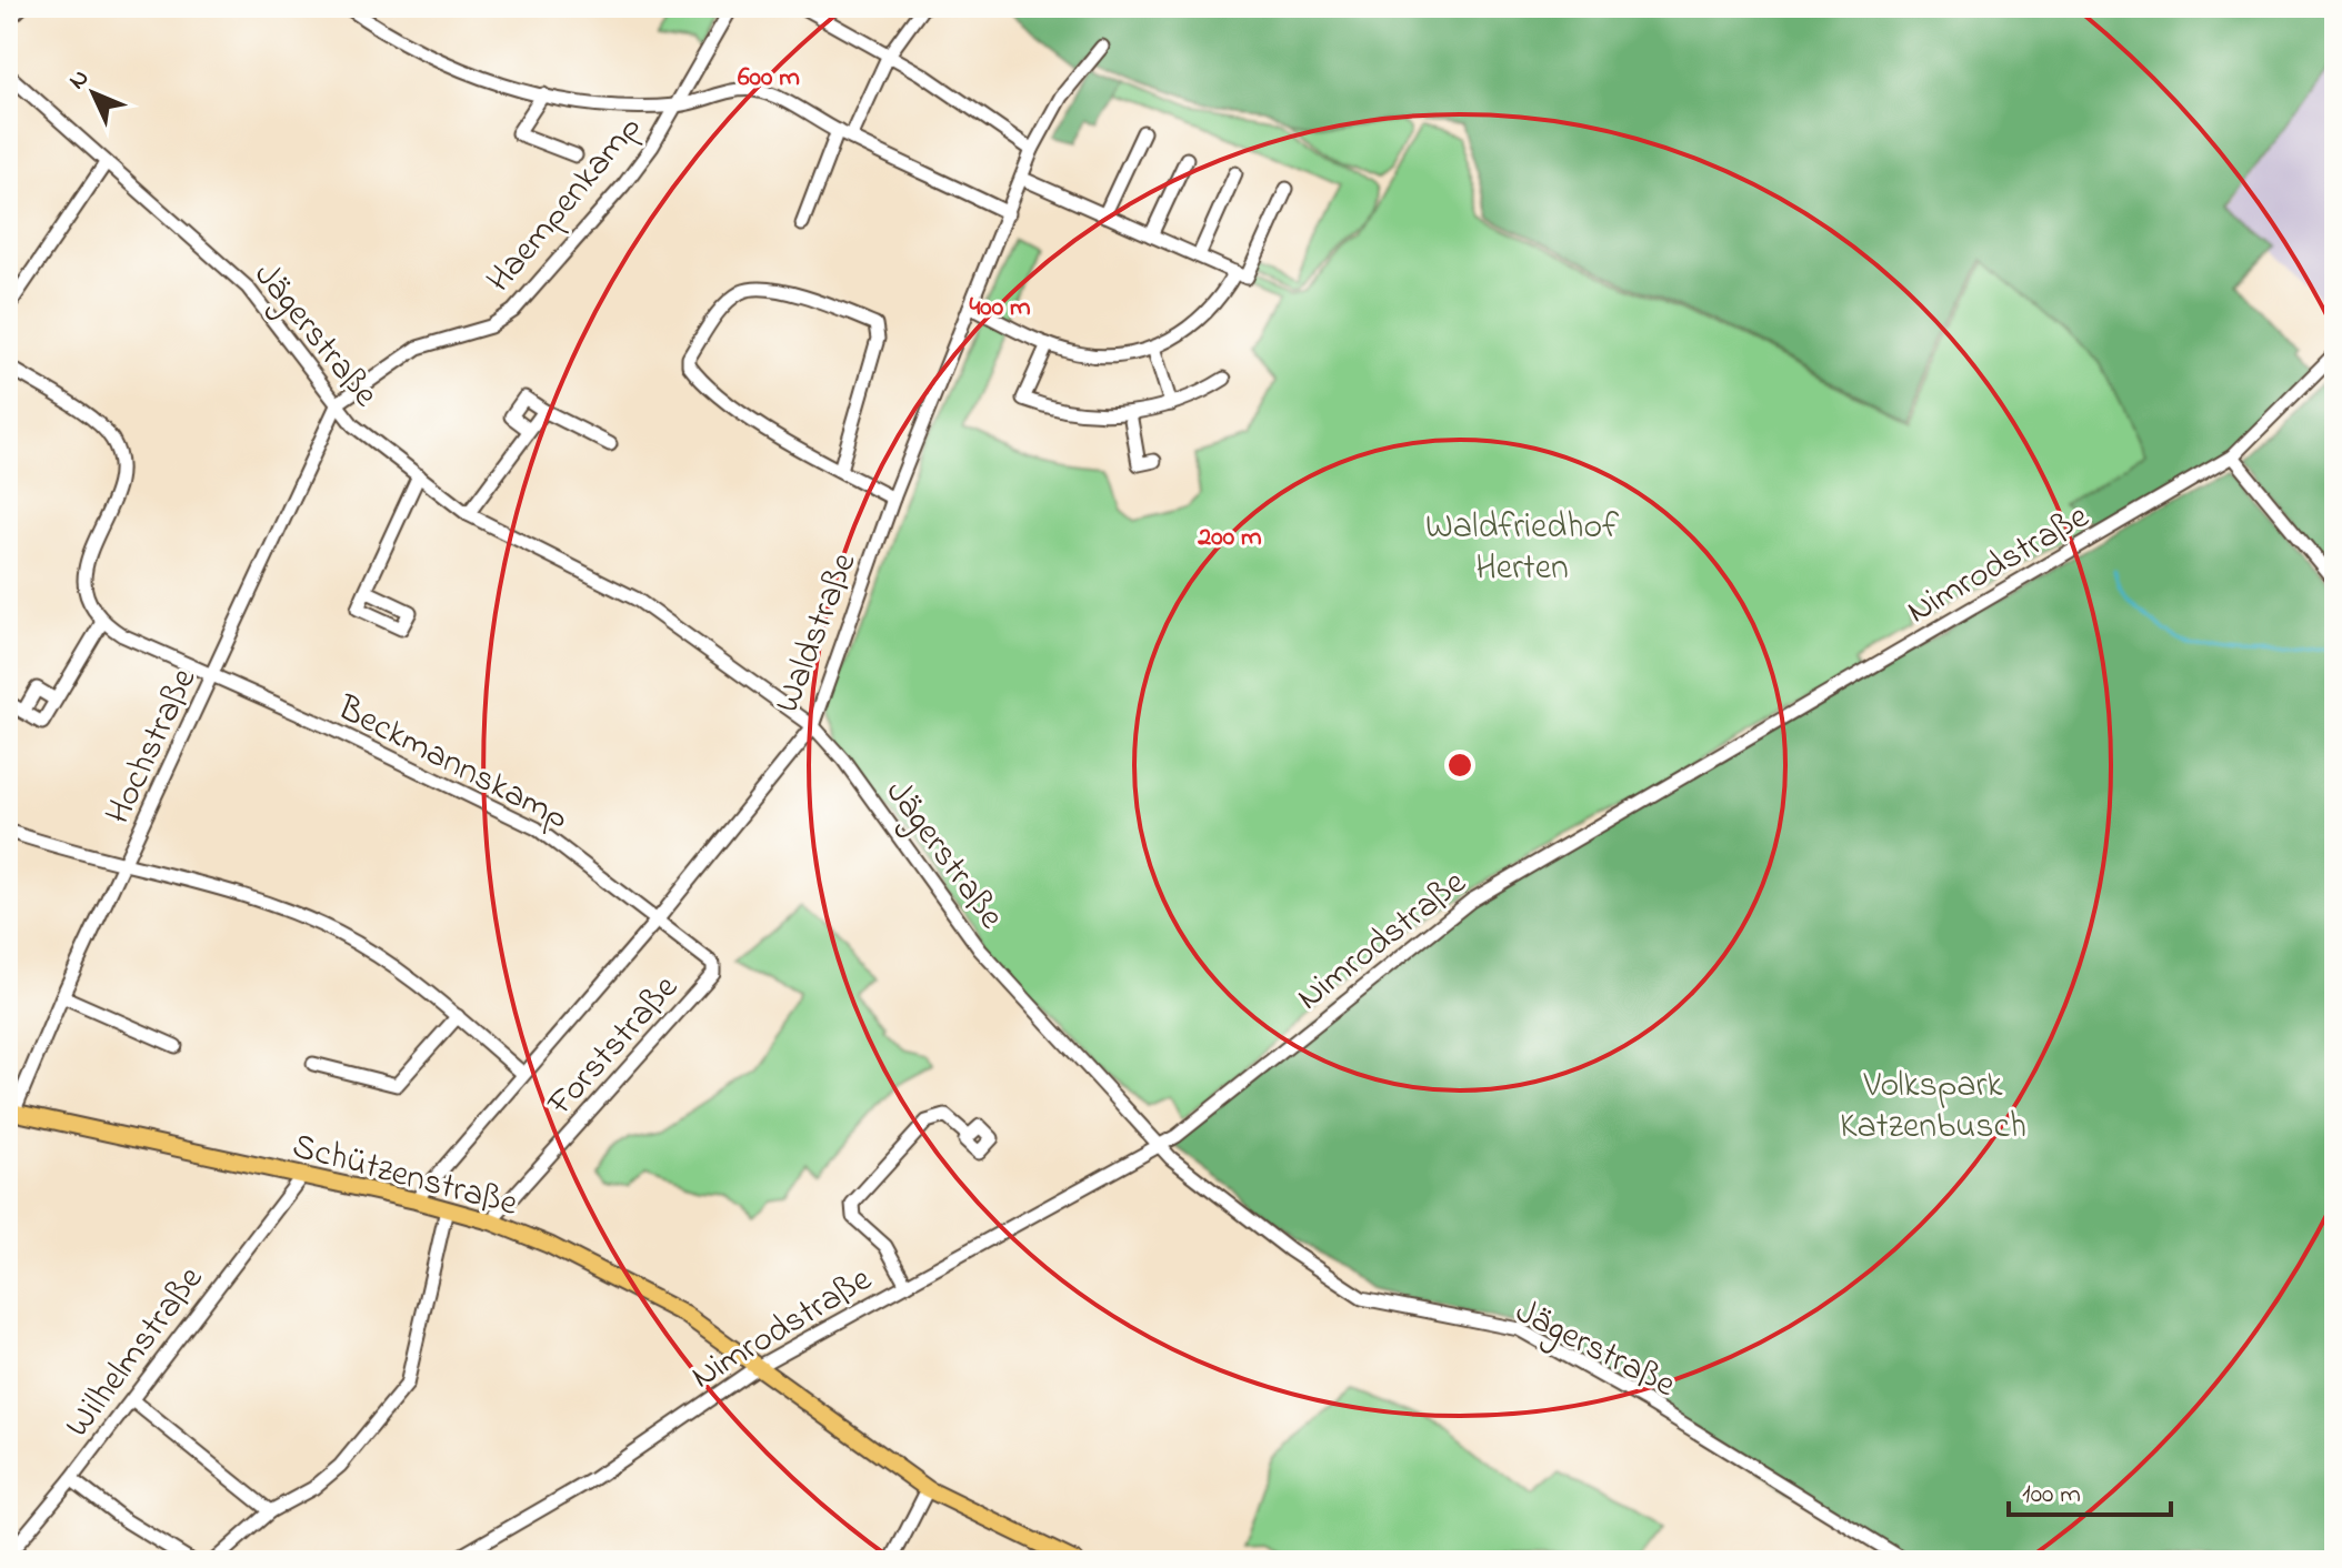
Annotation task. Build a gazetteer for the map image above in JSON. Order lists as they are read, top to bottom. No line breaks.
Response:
{"streets":{"main road":["Schützenstraße"],"street":["Haempenkamp","Jägerstraße","Nimrodstraße","Waldstraße","Hochstraße","Beckmannskamp","Forststraße","Wilhelmstraße"]},"crossings":[["Haempenkamp","Jägerstraße"],["Haempenkamp","Hochstraße"],["Jägerstraße","Nimrodstraße"],["Jägerstraße","Waldstraße"],["Jägerstraße","Hochstraße"],["Nimrodstraße","Schützenstraße"],["Waldstraße","Beckmannskamp"],["Waldstraße","Forststraße"],["Waldstraße","Schützenstraße"],["Hochstraße","Beckmannskamp"],["Hochstraße","Schützenstraße"],["Beckmannskamp","Forststraße"],["Schützenstraße","Wilhelmstraße"]],"parks":["Waldfriedhof Herten","Volkspark Katzenbusch"],"scale_bar":"100 m","north":"top left","rings":["600 m","400 m","200 m"]}
